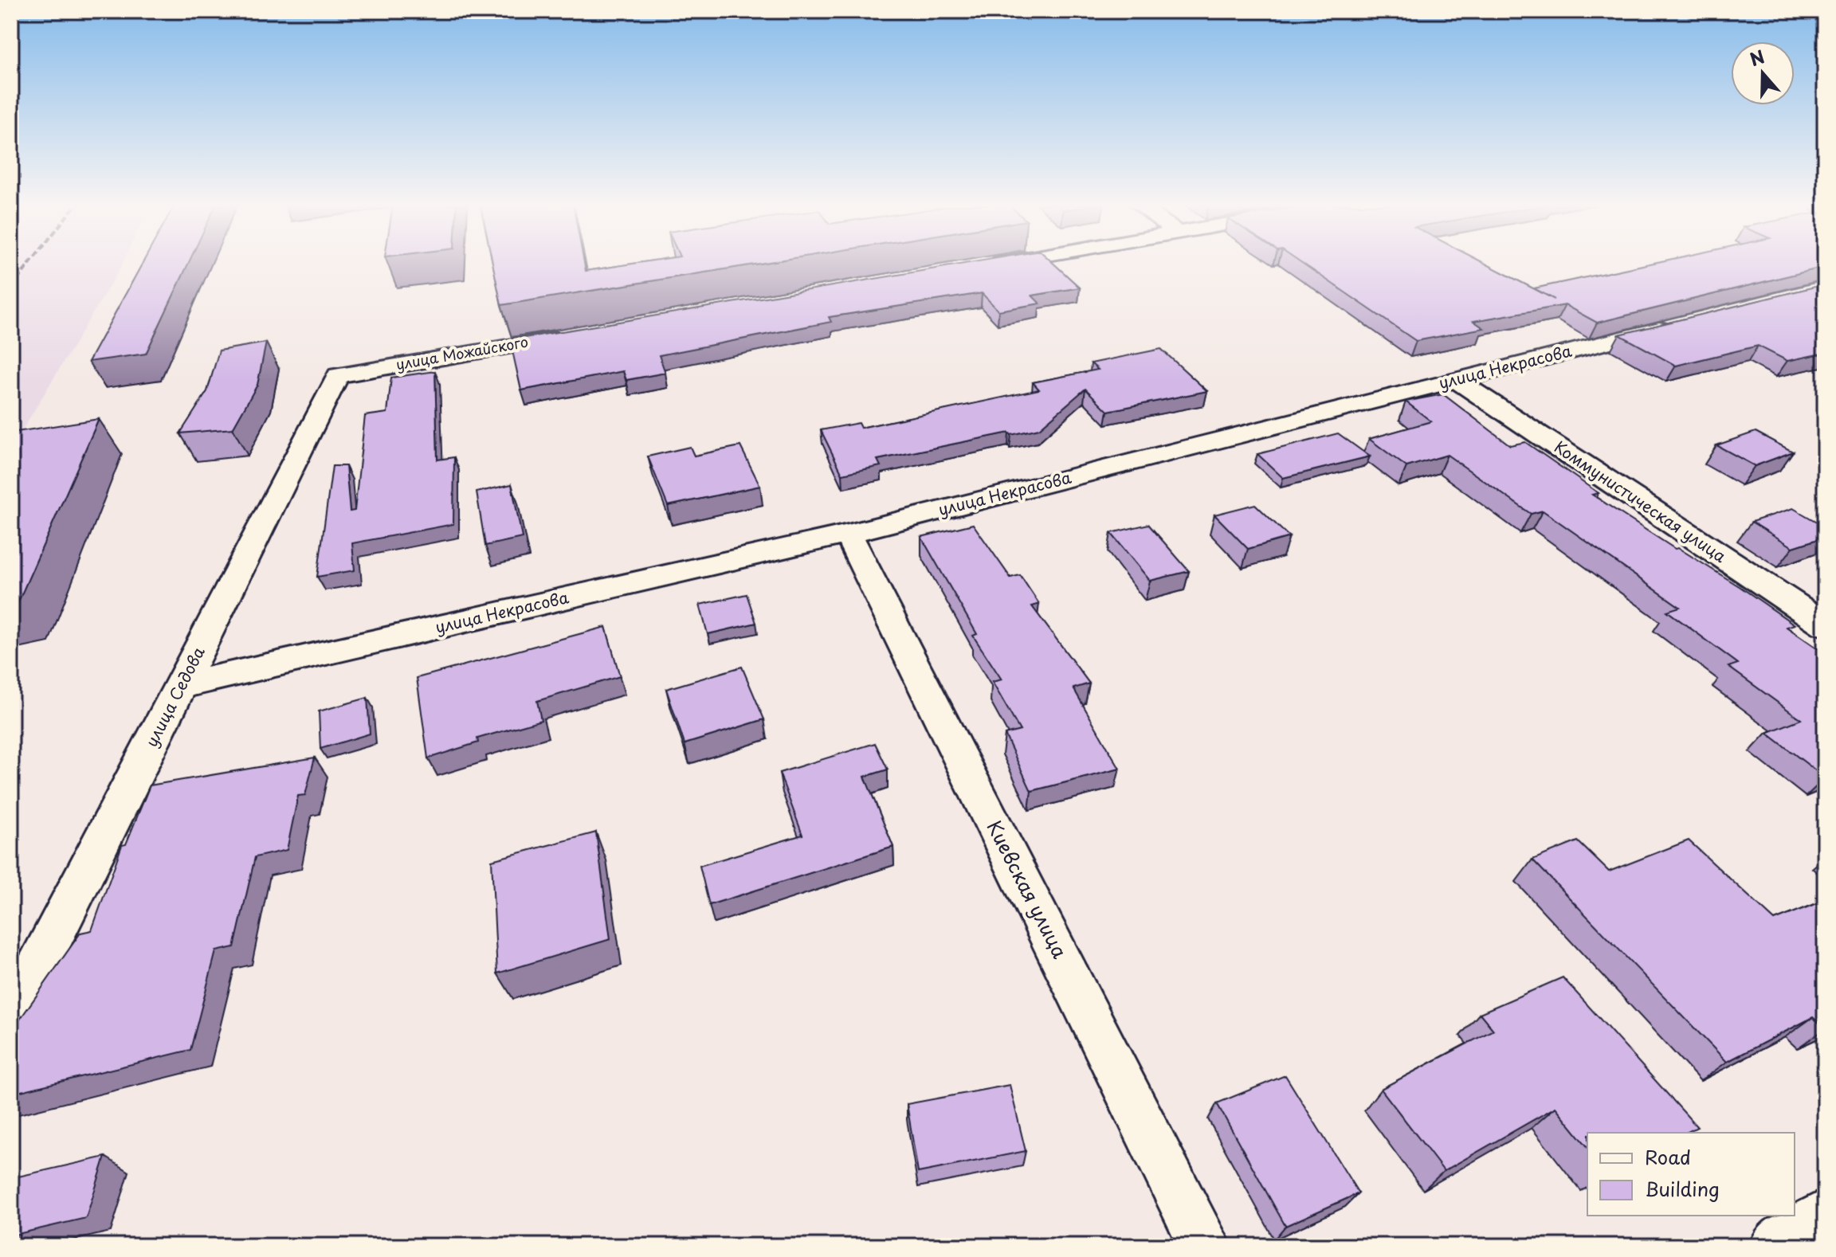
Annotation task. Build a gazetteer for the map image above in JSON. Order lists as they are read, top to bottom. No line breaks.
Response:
{"streets":{"street":["улица Можайского","улица Некрасова","Коммунистическая улица","улица Седова","Киевская улица"]},"crossings":[["улица Можайского","улица Седова"],["улица Некрасова","Коммунистическая улица"],["улица Некрасова","улица Седова"],["улица Некрасова","Киевская улица"]],"legend":["Road","Building"],"north":"top"}
